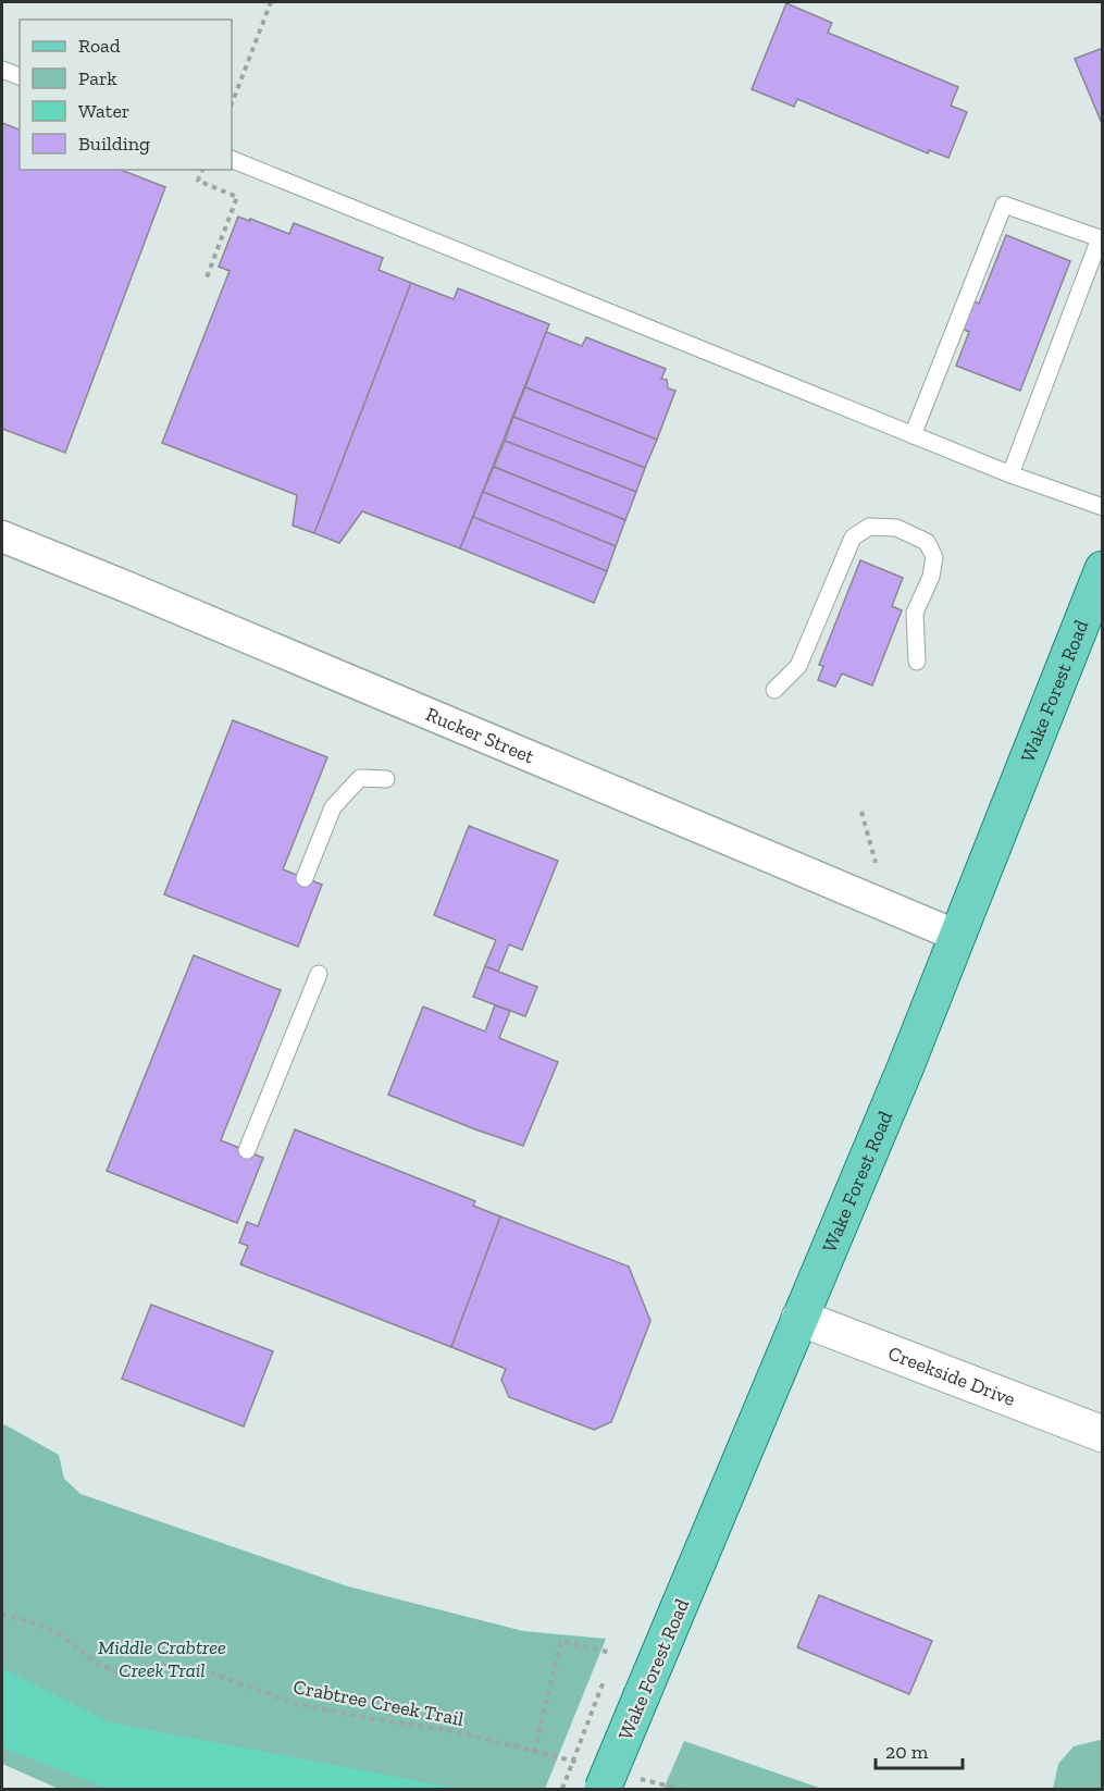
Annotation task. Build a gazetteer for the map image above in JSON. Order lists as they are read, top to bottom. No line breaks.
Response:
{"streets":{"main road":["Wake Forest Road"],"street":["Rucker Street","Creekside Drive"],"path":["Crabtree Creek Trail"]},"crossings":[["Wake Forest Road","Rucker Street"],["Wake Forest Road","Creekside Drive"]],"parks":["Middle Crabtree Creek Trail"],"legend":["Road","Park","Water","Building"],"scale_bar":"20 m"}
